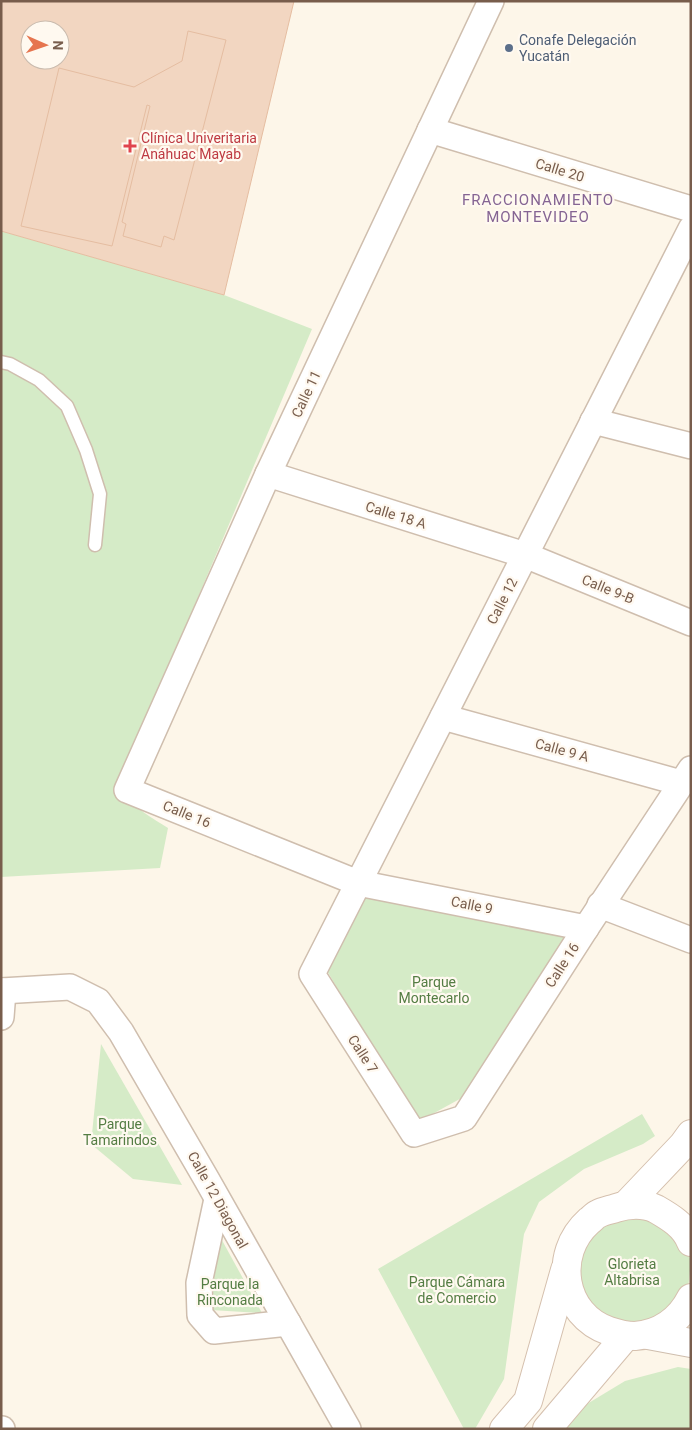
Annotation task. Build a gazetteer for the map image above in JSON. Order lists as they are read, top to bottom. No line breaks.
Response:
{"streets":{"street":["Calle 20","Calle 11","Calle 18 A","Calle 9-B","Calle 12","Calle 9 A","Calle 16","Calle 9","Calle 7","Calle 12 Diagonal"]},"crossings":[["Calle 20","Calle 11"],["Calle 11","Calle 18 A"],["Calle 11","Calle 16"],["Calle 18 A","Calle 9-B"],["Calle 18 A","Calle 12"],["Calle 9-B","Calle 12"],["Calle 12","Calle 9 A"],["Calle 12","Calle 16"],["Calle 12","Calle 9"],["Calle 12","Calle 7"],["Calle 9 A","Calle 16"],["Calle 16","Calle 9"],["Calle 16","Calle 7"]],"districts":["FRACCIONAMIENTO MONTEVIDEO"],"parks":["Parque Montecarlo","Parque Tamarindos","Glorieta Altabrisa","Parque Cámara de Comercio","Parque la Rinconada"],"places":{"other":["Conafe Delegación Yucatán"],"health":["Clínica Univeritaria Anáhuac Mayab"]},"north":"right"}
